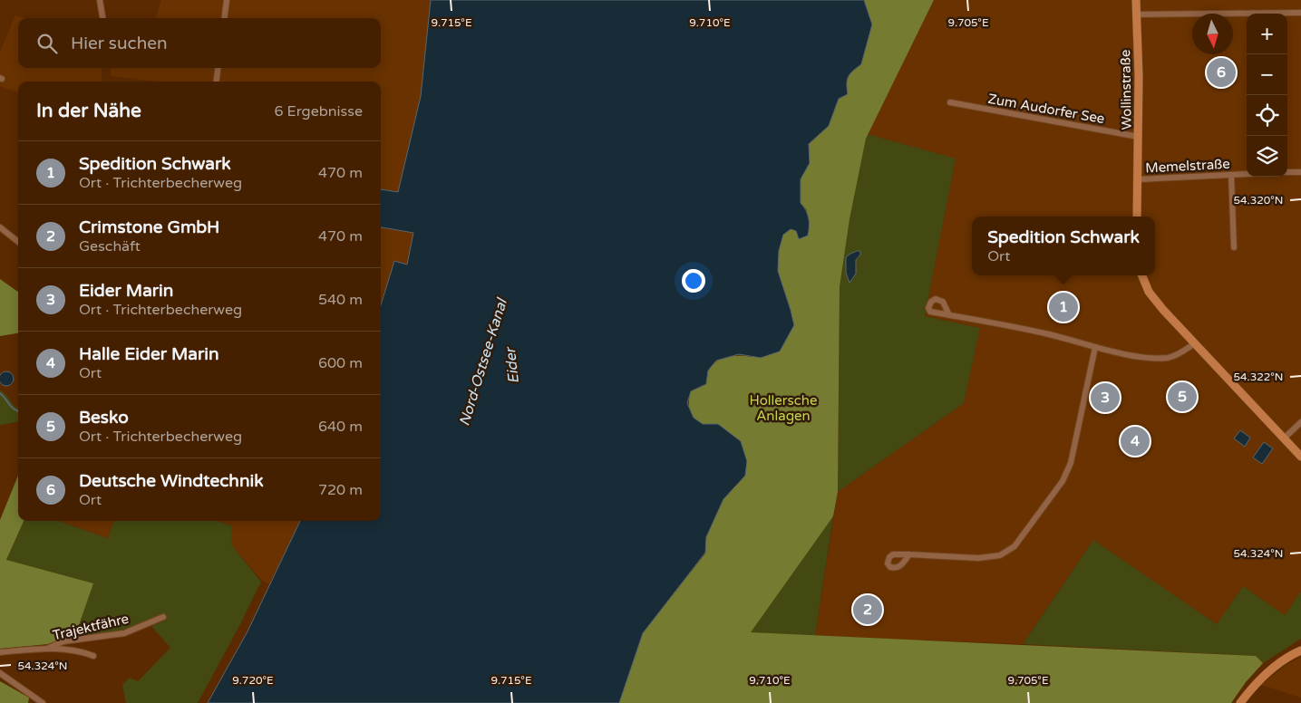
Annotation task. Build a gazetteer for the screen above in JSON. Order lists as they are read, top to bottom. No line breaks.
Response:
{"streets":{"street":["Wollinstraße","Zum Audorfer See","Memelstraße","Trajektfähre"]},"crossings":[["Wollinstraße","Zum Audorfer See"],["Wollinstraße","Memelstraße"]],"water":["Nord-Ostsee-Kanal","Eider"],"parks":["Hollersche Anlagen"],"north":"bottom","page":{"map_buttons":["+","−"],"search":"Hier suchen","pins":["6","1","5","3","4","2"],"heading":["In der Nähe","6 Ergebnisse"],"list":[{"mark":"1","name":"Spedition Schwark","note":"Ort · Trichterbecherweg","value":"470 m"},{"mark":"2","name":"Crimstone GmbH","note":"Geschäft","value":"470 m"},{"mark":"3","name":"Eider Marin","note":"Ort · Trichterbecherweg","value":"540 m"},{"mark":"4","name":"Halle Eider Marin","note":"Ort","value":"600 m"},{"mark":"5","name":"Besko","note":"Ort · Trichterbecherweg","value":"640 m"},{"mark":"6","name":"Deutsche Windtechnik","note":"Ort","value":"720 m"}],"popup":["Spedition Schwark","Ort"]},"coordinates":["9.715°E","9.710°E","9.705°E","54.320°N","54.322°N","54.324°N","9.720°E"]}
